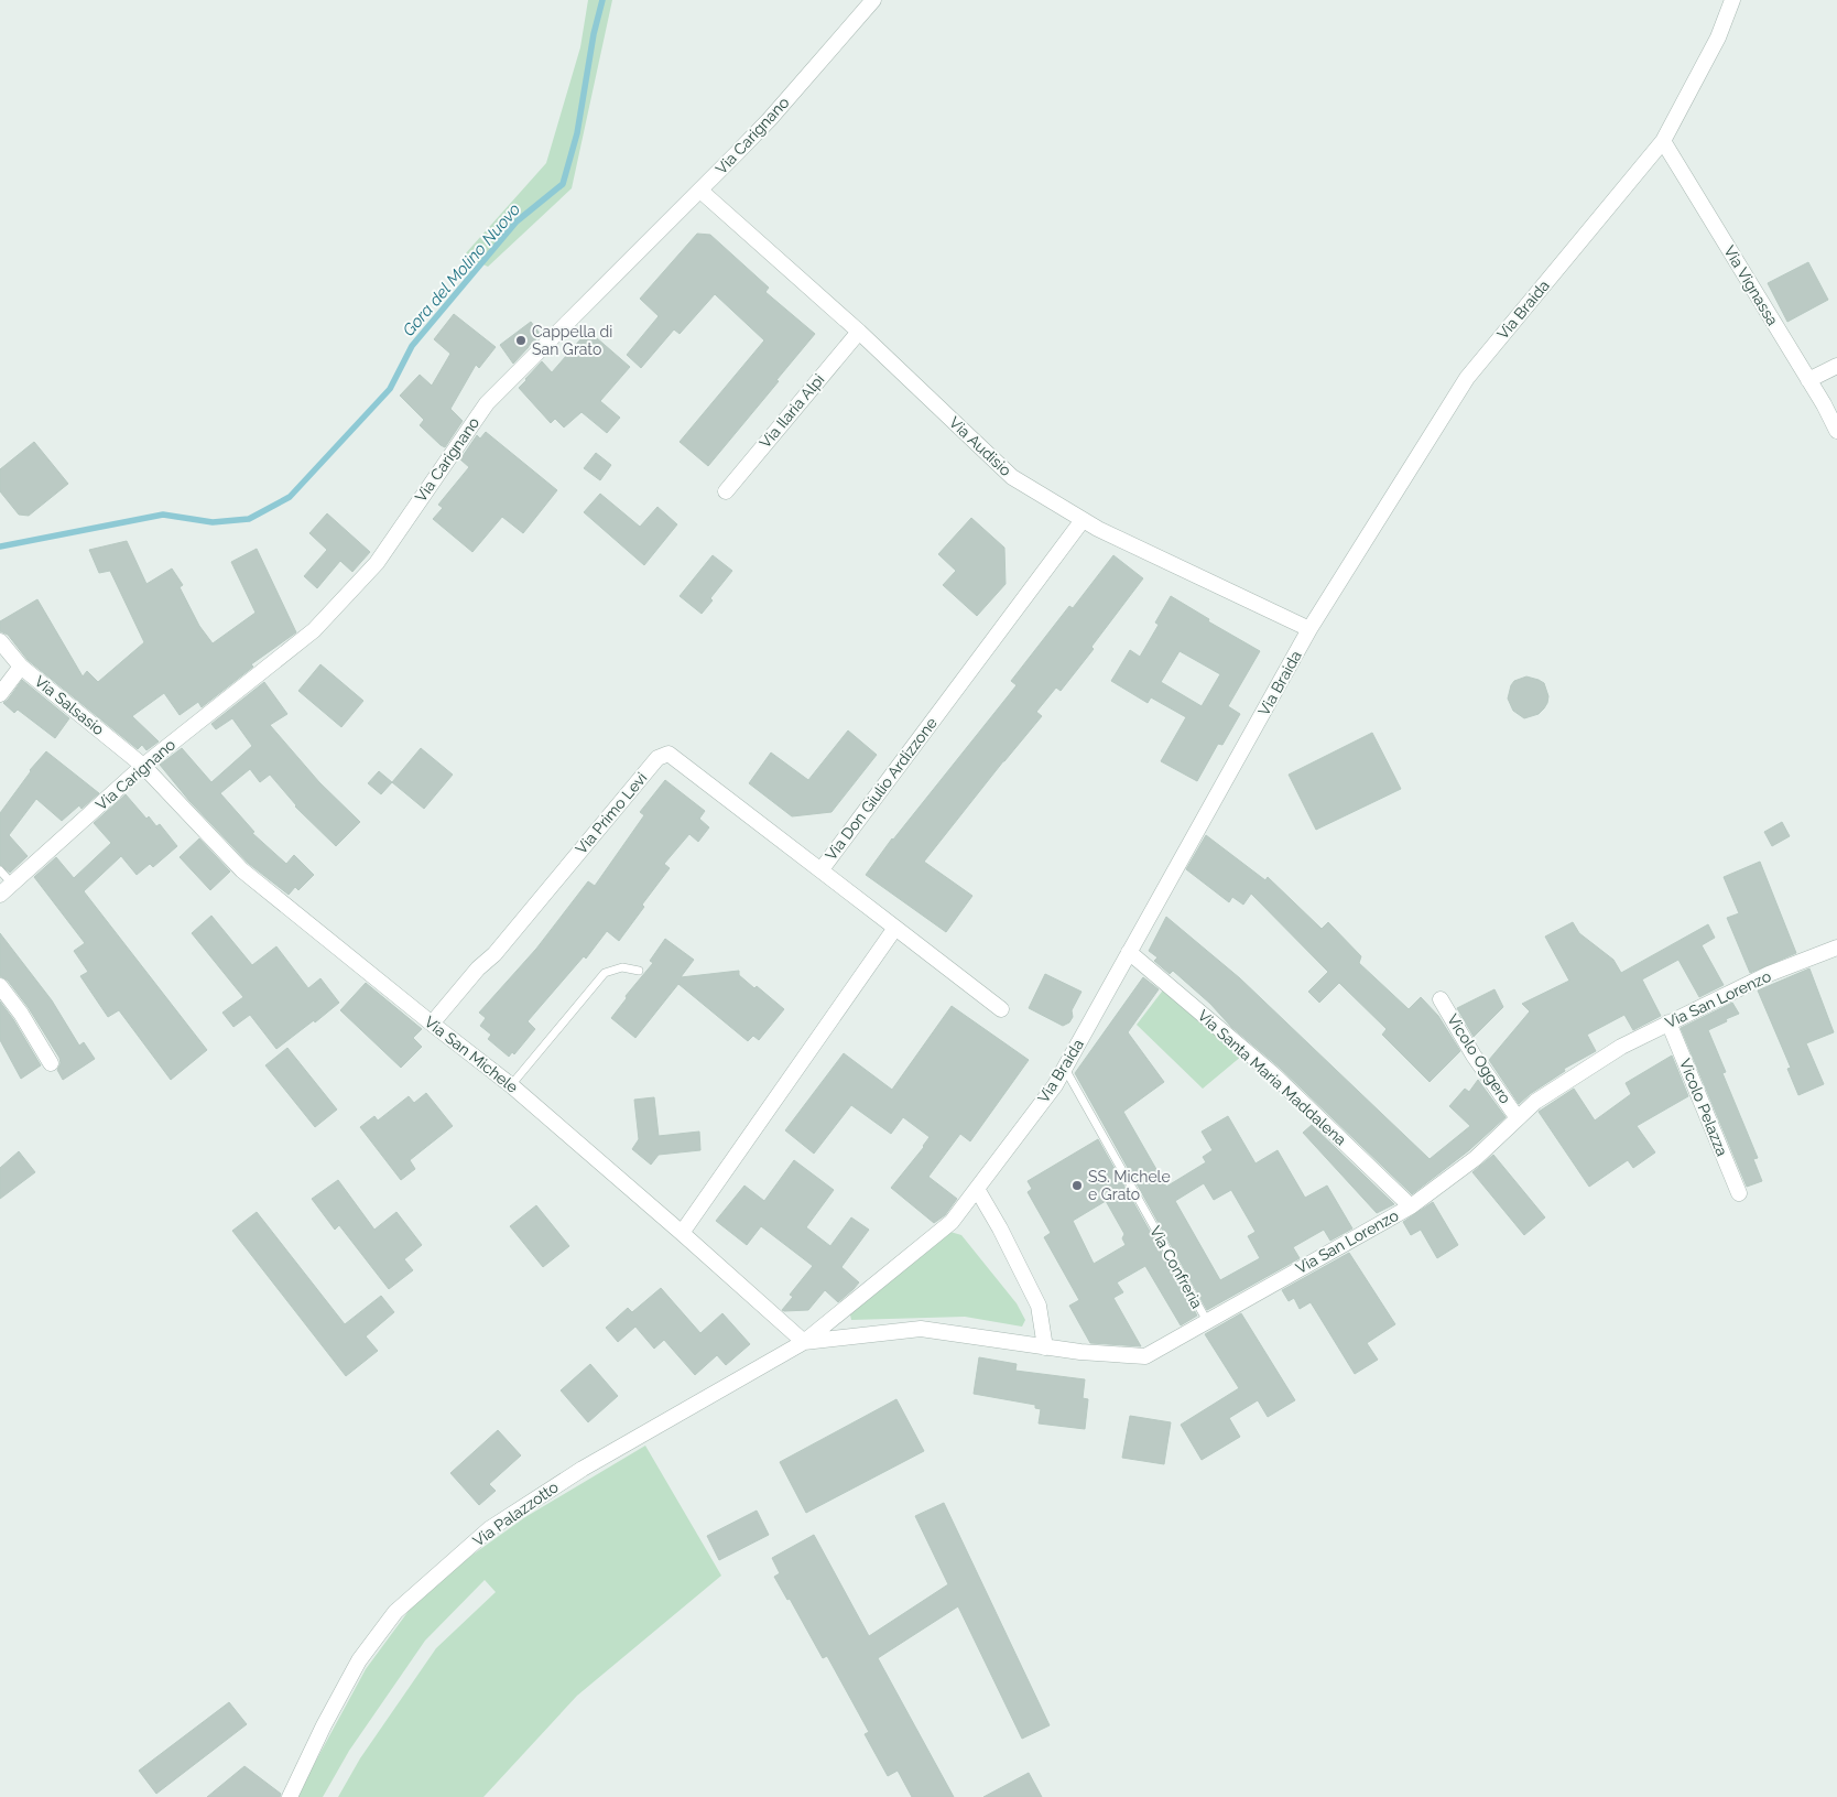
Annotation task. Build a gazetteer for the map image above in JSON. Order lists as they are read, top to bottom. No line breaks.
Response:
{"streets":{"street":["Via Carignano","Via Vignassa","Via Braida","Via Ilaria Alpi","Via Audisio","Via Salsasio","Via Don Giulio Ardizzone","Via Primo Levi","Via San Lorenzo","Via San Michele","Vicolo Oggero","Via Santa Maria Maddalena","Vicolo Pelazza","Via Palazzotto"],"lane":["Via Confreria"]},"crossings":[["Via Carignano","Via Audisio"],["Via Carignano","Via Salsasio"],["Via Carignano","Via San Michele"],["Via Vignassa","Via Braida"],["Via Braida","Via Audisio"],["Via Braida","Via San Lorenzo"],["Via Braida","Via San Michele"],["Via Braida","Via Santa Maria Maddalena"],["Via Braida","Via Confreria"],["Via Braida","Via Palazzotto"],["Via Ilaria Alpi","Via Audisio"],["Via Audisio","Via Don Giulio Ardizzone"],["Via Salsasio","Via San Michele"],["Via Don Giulio Ardizzone","Via Primo Levi"],["Via Primo Levi","Via San Michele"],["Via San Lorenzo","Via San Michele"],["Via San Lorenzo","Vicolo Oggero"],["Via San Lorenzo","Via Santa Maria Maddalena"],["Via San Lorenzo","Vicolo Pelazza"],["Via San Lorenzo","Via Confreria"],["Via San Lorenzo","Via Palazzotto"],["Via San Michele","Via Palazzotto"]],"water":["Gora del Molino Nuovo"],"places":["Cappella di San Grato","SS. Michele e Grato"]}
